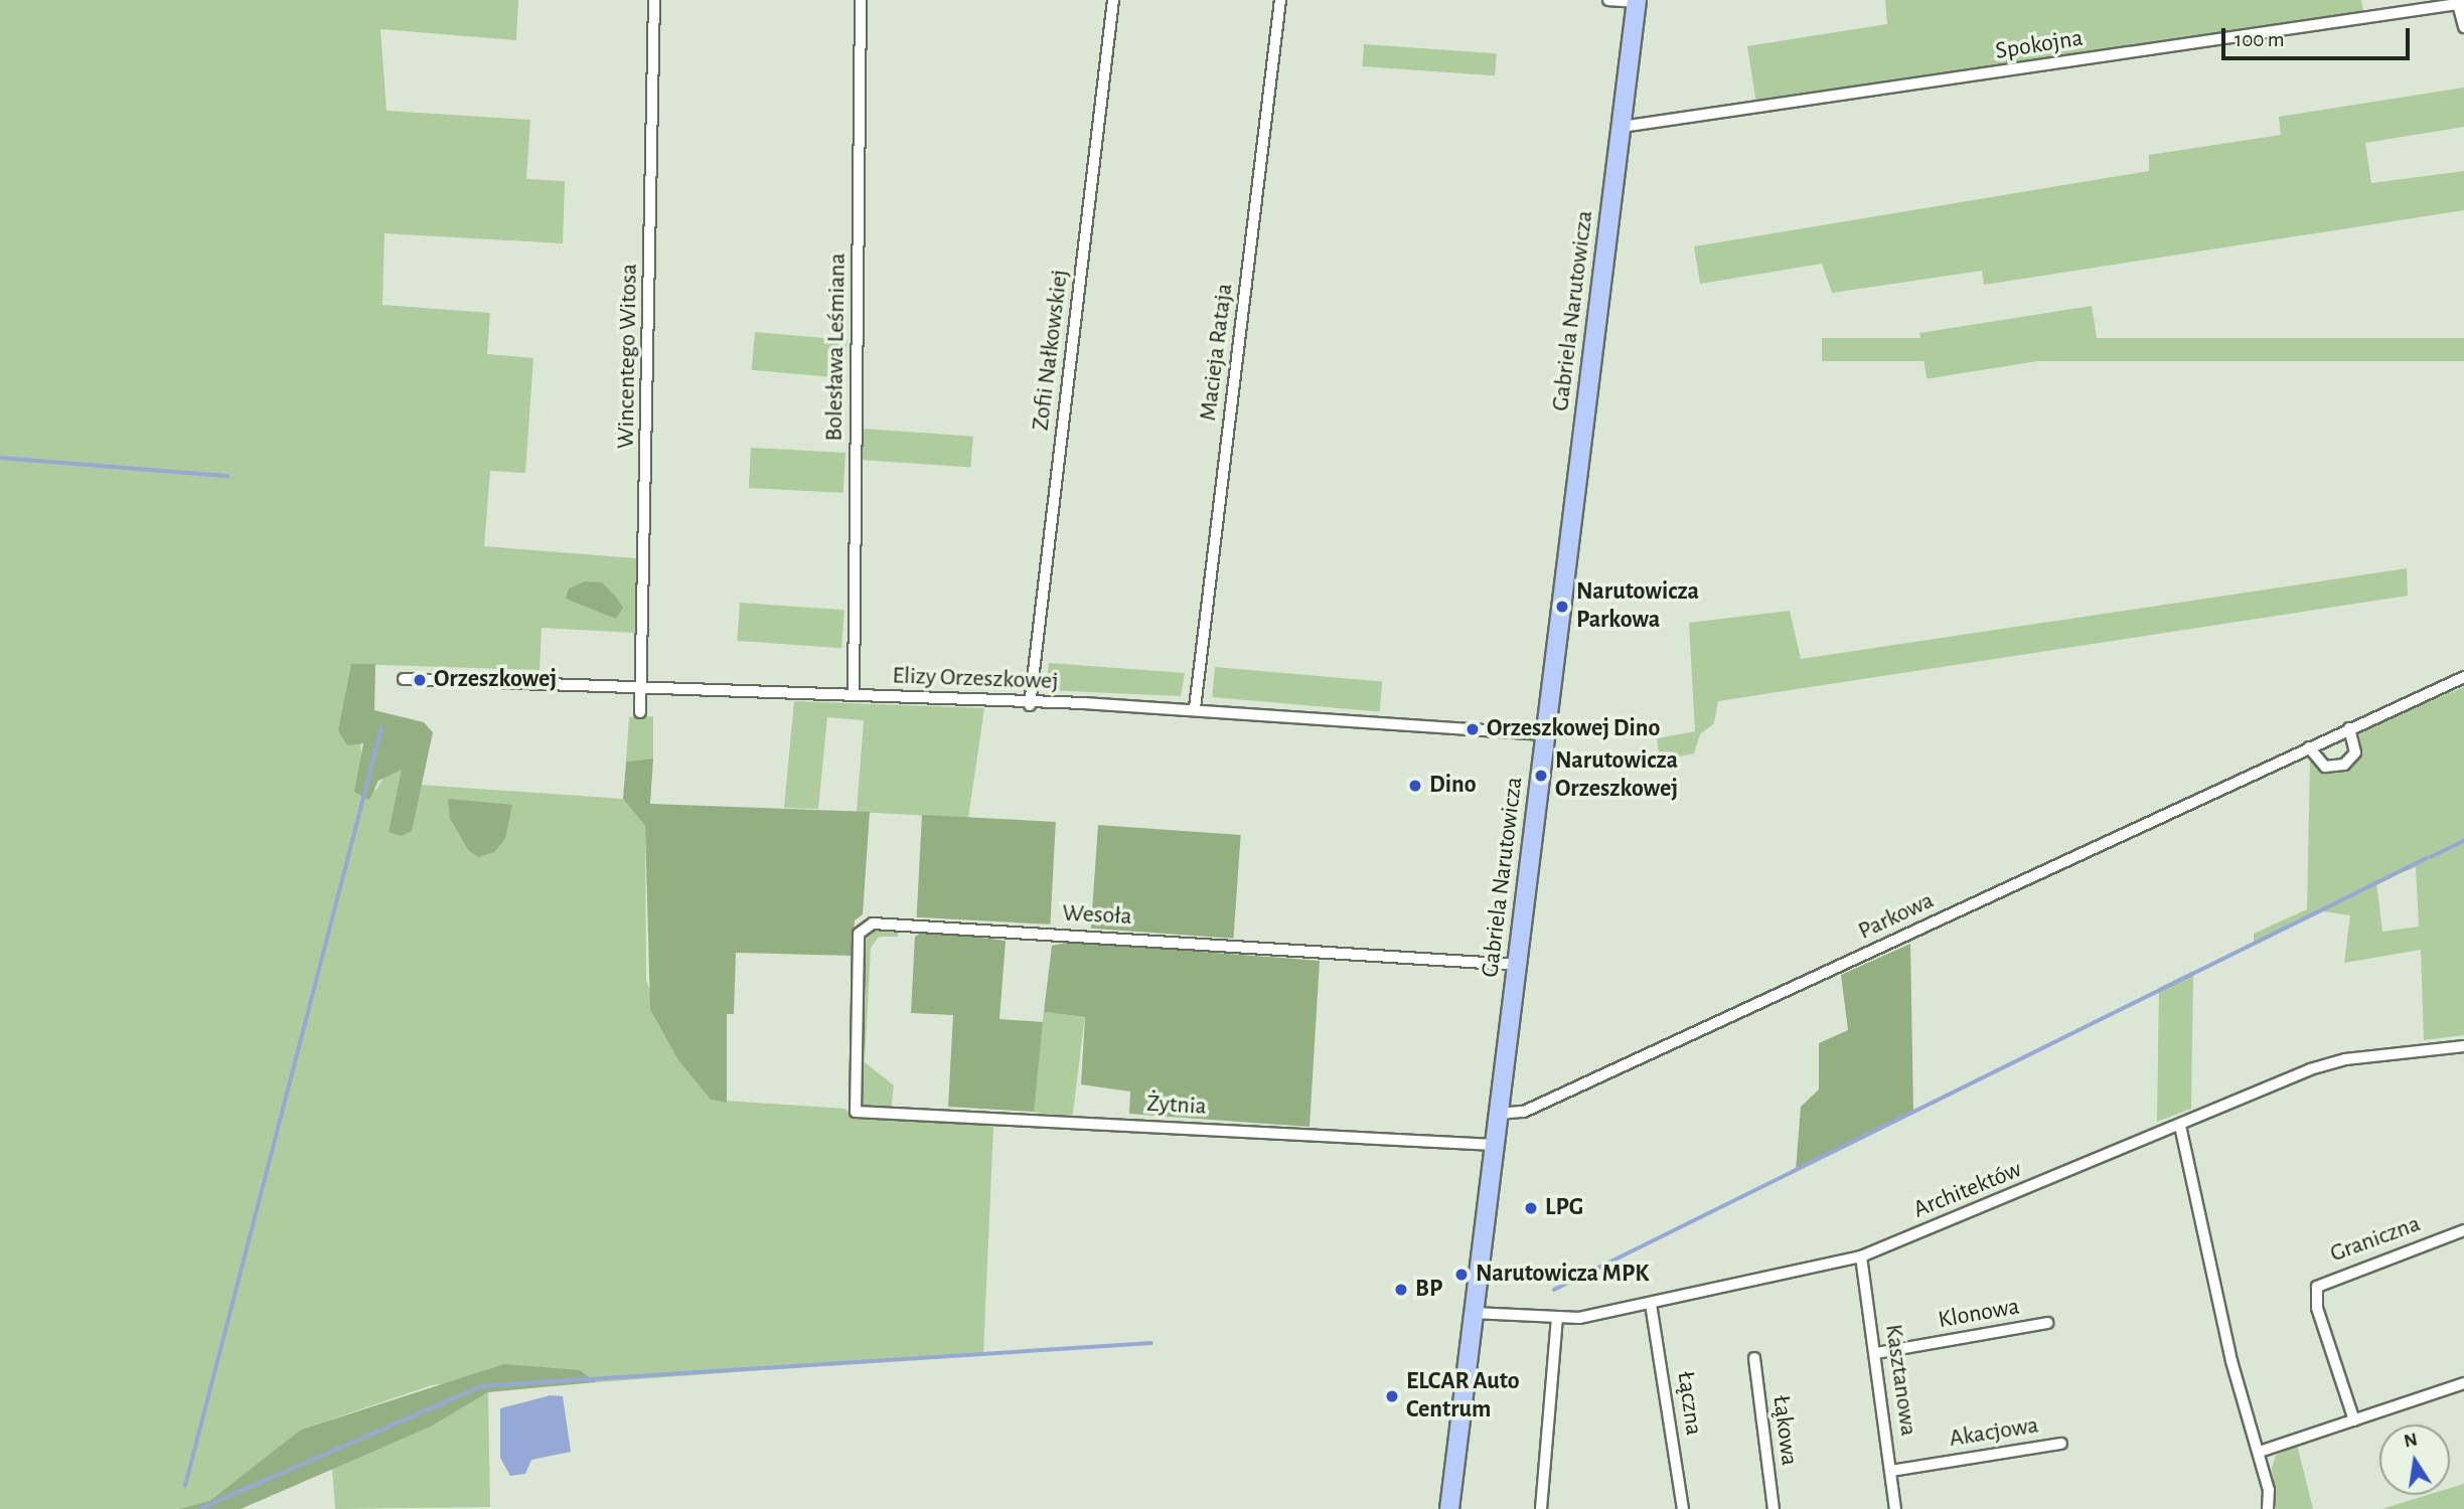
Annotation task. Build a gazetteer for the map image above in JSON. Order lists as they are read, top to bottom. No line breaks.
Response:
{"streets":{"main road":["Gabriela Narutowicza"],"street":["Spokojna","Bolesława Leśmiana","Zofii Nałkowskiej","Macieja Rataja","Wincentego Witosa","Elizy Orzeszkowej","Wesoła","Parkowa","Żytnia","Architektów","Graniczna","Klonowa","Kasztanowa","Łączna","Łąkowa","Akacjowa"]},"crossings":[["Spokojna","Gabriela Narutowicza"],["Gabriela Narutowicza","Elizy Orzeszkowej"],["Gabriela Narutowicza","Wesoła"],["Gabriela Narutowicza","Parkowa"],["Gabriela Narutowicza","Żytnia"],["Gabriela Narutowicza","Architektów"],["Bolesława Leśmiana","Elizy Orzeszkowej"],["Zofii Nałkowskiej","Elizy Orzeszkowej"],["Macieja Rataja","Elizy Orzeszkowej"],["Wincentego Witosa","Elizy Orzeszkowej"],["Wesoła","Żytnia"],["Architektów","Kasztanowa"],["Architektów","Łączna"],["Klonowa","Kasztanowa"],["Kasztanowa","Akacjowa"]],"places":["Narutowicza Parkowa","Orzeszkowej","Orzeszkowej Dino","Narutowicza Orzeszkowej","Dino","LPG","Narutowicza MPK","BP","ELCAR Auto Centrum"],"scale_bar":"100 m","north":"top"}
